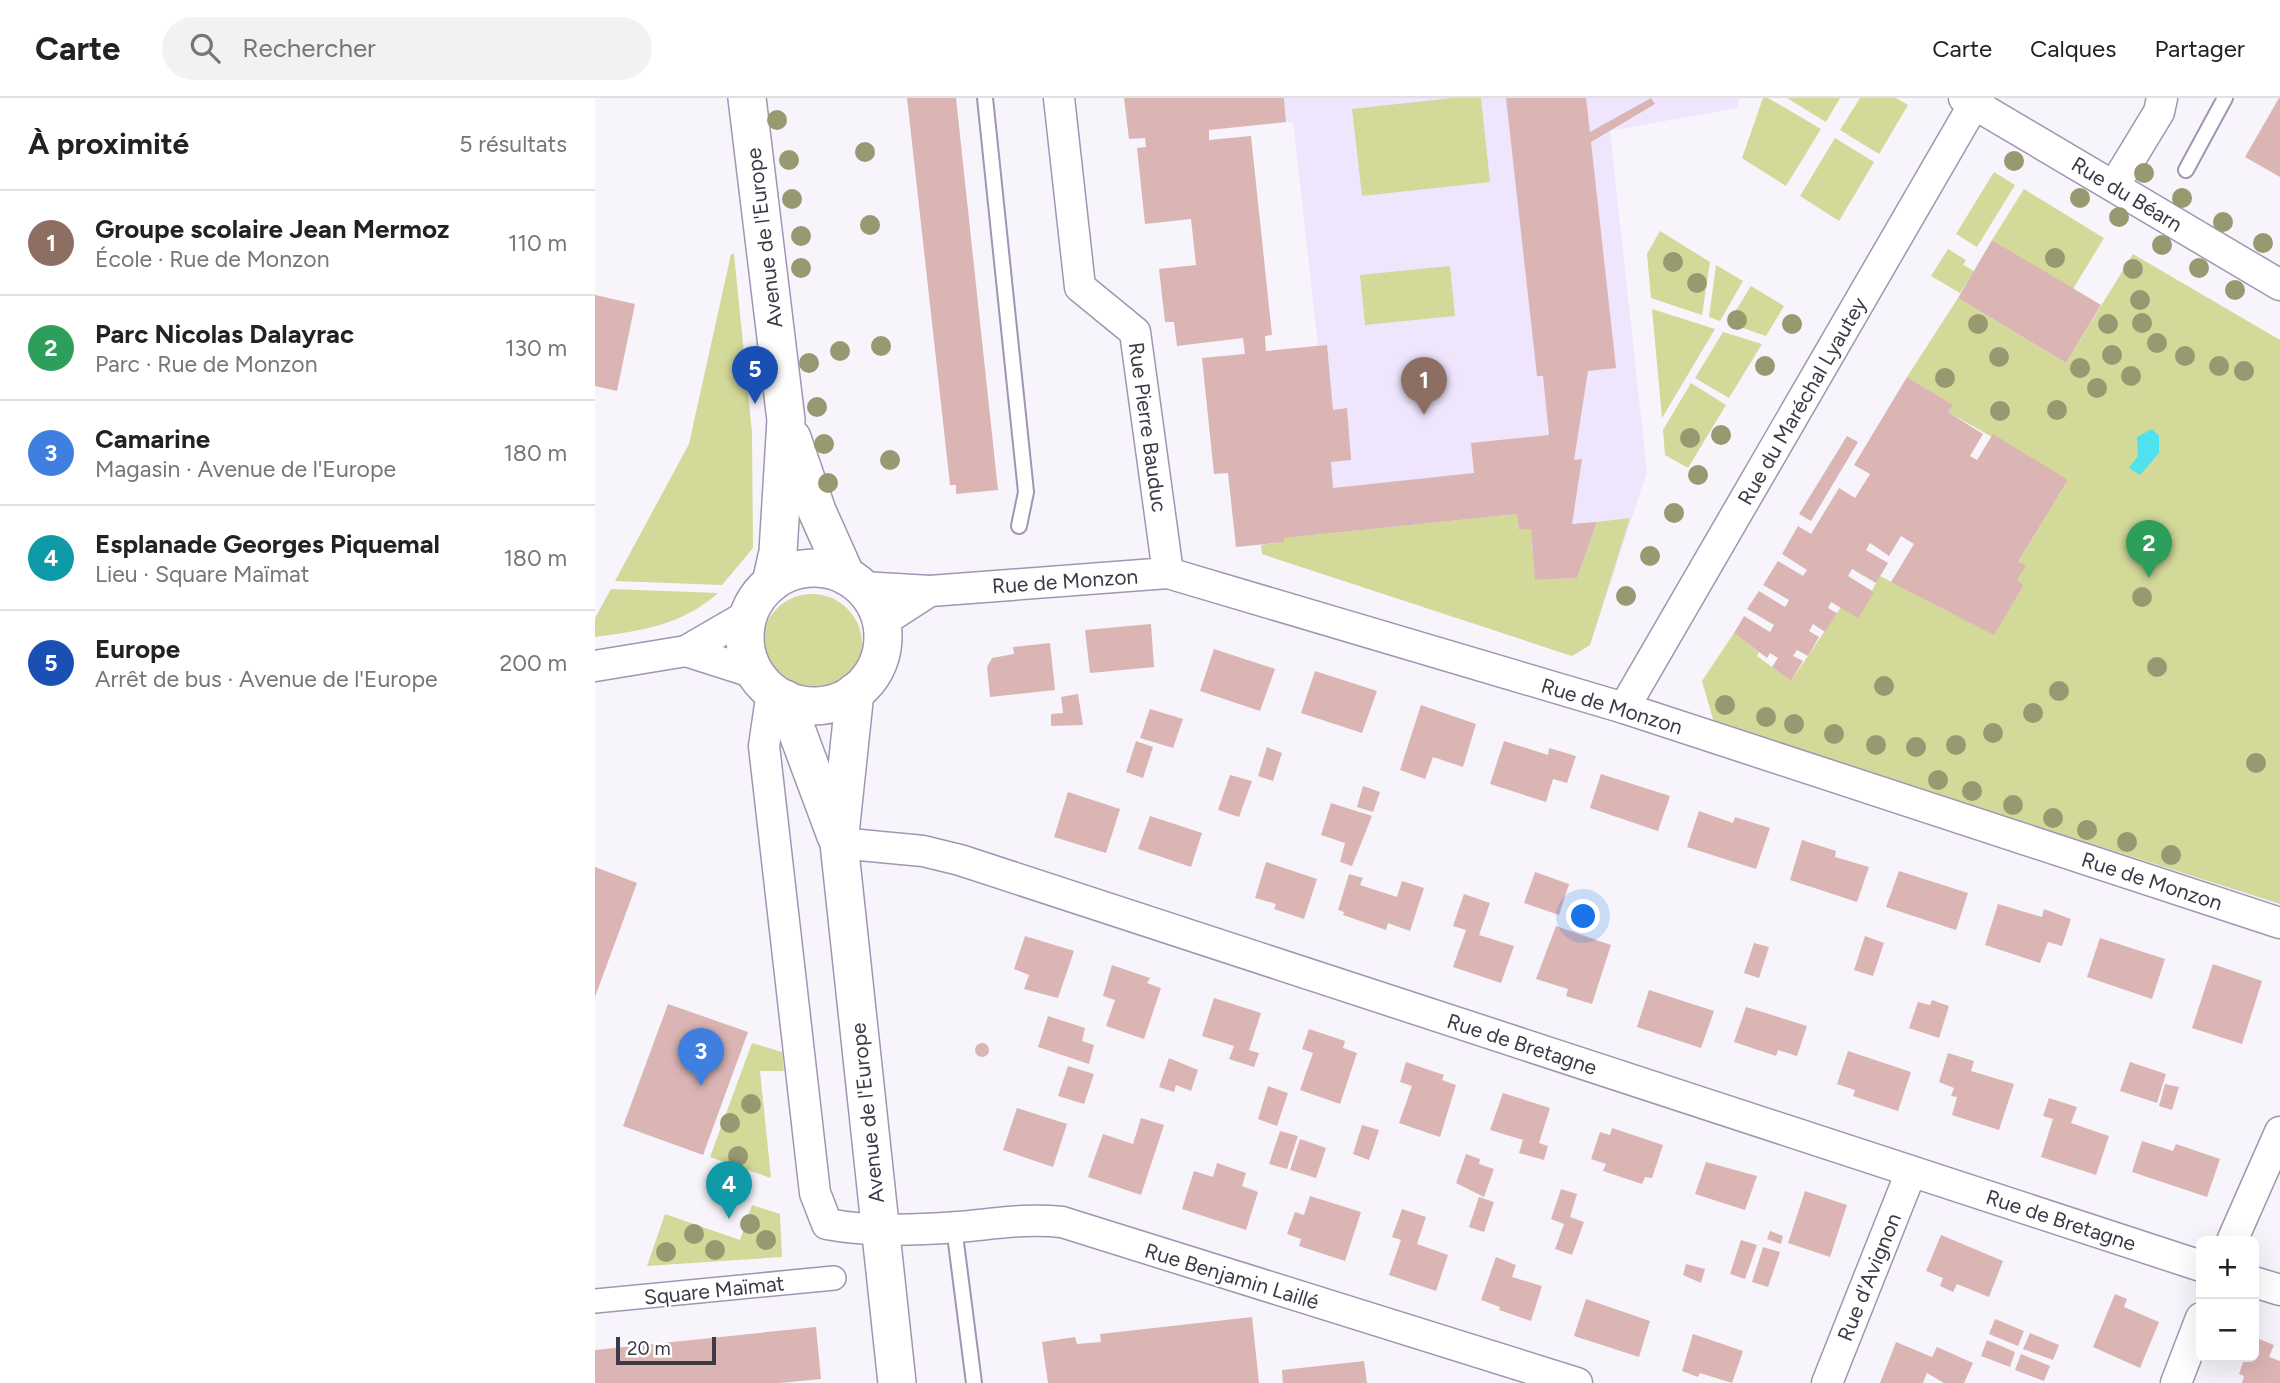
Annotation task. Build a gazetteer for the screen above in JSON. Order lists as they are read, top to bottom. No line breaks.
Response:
{"streets":{"street":["Rue du Béarn","Avenue de l'Europe","Rue du Maréchal Lyautey","Rue Pierre Bauduc","Rue de Monzon","Rue de Bretagne","Rue Benjamin Laillé","Rue d'Avignon","Square Maïmat"]},"crossings":[["Rue du Béarn","Rue du Maréchal Lyautey"],["Avenue de l'Europe","Rue de Monzon"],["Avenue de l'Europe","Rue de Bretagne"],["Avenue de l'Europe","Rue Benjamin Laillé"],["Rue du Maréchal Lyautey","Rue de Monzon"],["Rue Pierre Bauduc","Rue de Monzon"],["Rue de Monzon","Rue Benjamin Laillé"],["Rue de Bretagne","Rue d'Avignon"]],"scale_bar":"20 m","page":{"header":"Carte","search":"Rechercher","nav":["Carte","Calques","Partager"],"heading":["À proximité","5 résultats"],"list":[{"mark":"1","name":"Groupe scolaire Jean Mermoz","note":"École · Rue de Monzon","value":"110 m"},{"mark":"2","name":"Parc Nicolas Dalayrac","note":"Parc · Rue de Monzon","value":"130 m"},{"mark":"3","name":"Camarine","note":"Magasin · Avenue de l'Europe","value":"180 m"},{"mark":"4","name":"Esplanade Georges Piquemal","note":"Lieu · Square Maïmat","value":"180 m"},{"mark":"5","name":"Europe","note":"Arrêt de bus · Avenue de l'Europe","value":"200 m"}],"pins":["5","1","2","3","4"],"map_buttons":["+","−"],"scale":"20 m"}}
